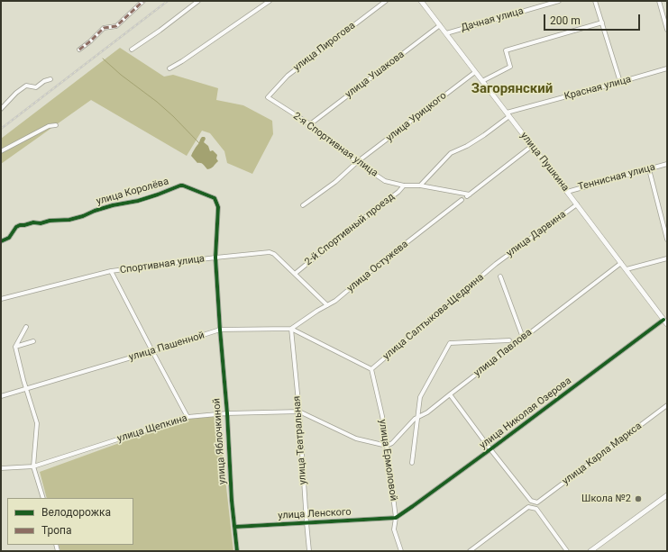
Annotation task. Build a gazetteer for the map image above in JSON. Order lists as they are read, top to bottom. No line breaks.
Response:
{"streets":{"main road":["улица Пушкина"],"street":["Дачная улица","улица Пирогова","улица Ушакова","Красная улица","улица Урицкого","2-я Спортивная улица","Теннисная улица","улица Королёва","2-й Спортивный проезд","улица Дарвина","Спортивная улица","улица Остужева","улица Салтыкова-Щедрина","улица Пашенной","улица Павлова","улица Николая Озерова","улица Щепкина","улица Театральная","улица Яблочкиной","улица Карла Маркса","улица Ермоловой","улица Ленского"]},"crossings":[["Дачная улица","улица Пушкина"],["улица Пирогова","2-я Спортивная улица"],["улица Ушакова","2-я Спортивная улица"],["улица Ушакова","улица Пушкина"],["Красная улица","улица Пушкина"],["улица Урицкого","2-я Спортивная улица"],["улица Урицкого","улица Пушкина"],["2-я Спортивная улица","улица Пушкина"],["2-я Спортивная улица","2-й Спортивный проезд"],["улица Пушкина","Теннисная улица"],["улица Пушкина","улица Дарвина"],["улица Пушкина","улица Павлова"],["улица Пушкина","улица Николая Озерова"],["улица Королёва","Спортивная улица"],["улица Королёва","улица Яблочкиной"],["2-й Спортивный проезд","Спортивная улица"],["улица Дарвина","улица Салтыкова-Щедрина"],["Спортивная улица","улица Остужева"],["Спортивная улица","улица Яблочкиной"],["улица Остужева","улица Пашенной"],["улица Остужева","улица Театральная"],["улица Салтыкова-Щедрина","улица Пашенной"],["улица Салтыкова-Щедрина","улица Ермоловой"],["улица Пашенной","улица Театральная"],["улица Пашенной","улица Яблочкиной"],["улица Пашенной","улица Ермоловой"],["улица Павлова","улица Щепкина"],["улица Павлова","улица Ермоловой"],["улица Николая Озерова","улица Карла Маркса"],["улица Николая Озерова","улица Ермоловой"],["улица Николая Озерова","улица Ленского"],["улица Щепкина","улица Театральная"],["улица Щепкина","улица Яблочкиной"],["улица Щепкина","улица Ермоловой"],["улица Театральная","улица Ленского"],["улица Яблочкиной","улица Ленского"],["улица Ермоловой","улица Ленского"]],"districts":["Загорянский"],"places":["Школа №2"],"legend":["Велодорожка","Тропа"],"scale_bar":"200 m"}
